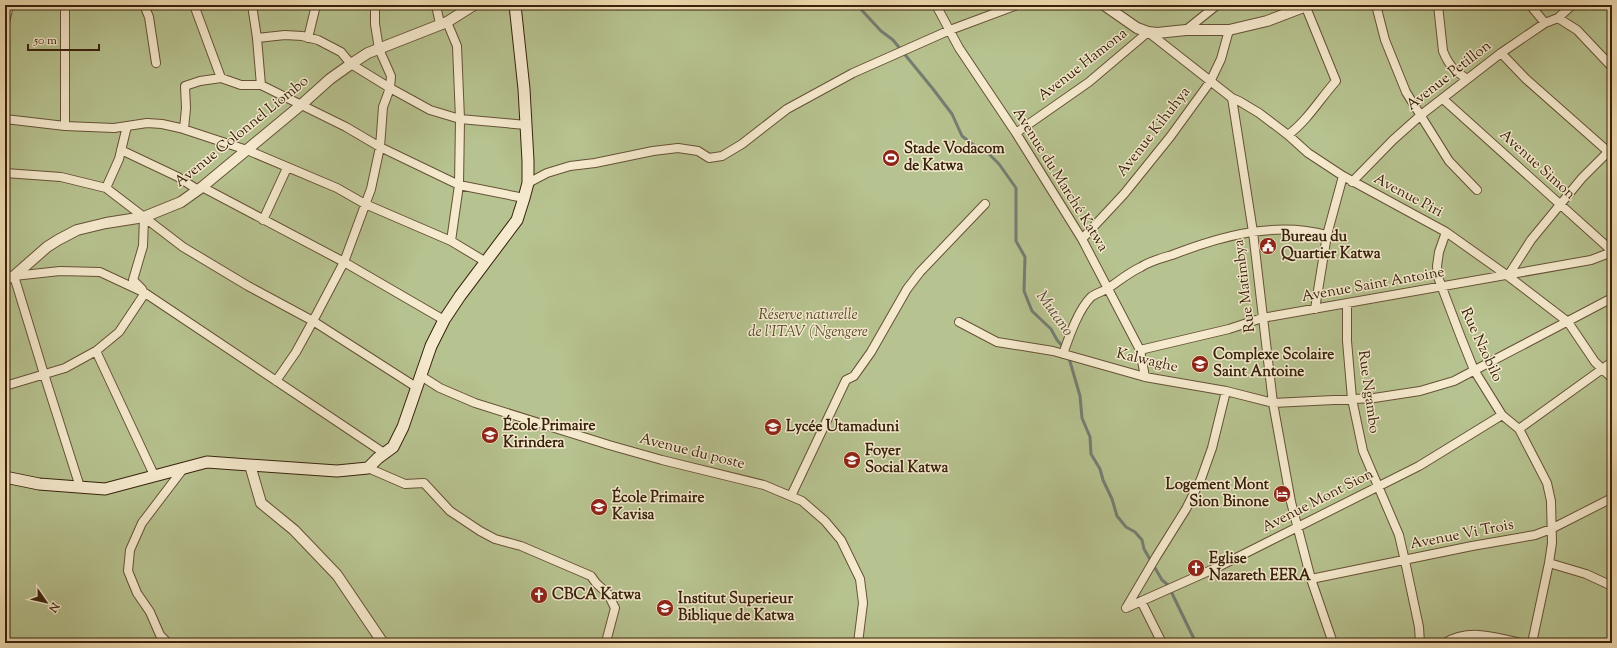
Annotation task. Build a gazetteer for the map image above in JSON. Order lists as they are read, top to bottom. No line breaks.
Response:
{"streets":{"street":["Avenue Hamona","Avenue Petillon","Avenue Colonnel Liombo","Avenue Kihuhya","Avenue Simon","Avenue du Marché Katwa","Avenue Piri","Avenue Saint Antoine","Rue Matimbya","Rue Nzobilo","Kalwaghe","Rue Ngambo","Avenue du poste","Avenue Mont Sion","Avenue Vi Trois"]},"crossings":[["Avenue Hamona","Avenue du Marché Katwa"],["Avenue Petillon","Avenue Simon"],["Avenue Petillon","Avenue Piri"],["Avenue Kihuhya","Avenue du Marché Katwa"],["Avenue Simon","Avenue Saint Antoine"],["Avenue du Marché Katwa","Avenue Saint Antoine"],["Avenue du Marché Katwa","Kalwaghe"],["Avenue Piri","Avenue Saint Antoine"],["Avenue Piri","Rue Matimbya"],["Avenue Piri","Rue Nzobilo"],["Avenue Piri","Kalwaghe"],["Avenue Saint Antoine","Rue Matimbya"],["Avenue Saint Antoine","Rue Nzobilo"],["Avenue Saint Antoine","Rue Ngambo"],["Rue Matimbya","Kalwaghe"],["Rue Matimbya","Avenue Mont Sion"],["Rue Matimbya","Avenue Vi Trois"],["Rue Nzobilo","Kalwaghe"],["Rue Nzobilo","Avenue Mont Sion"],["Rue Nzobilo","Avenue Vi Trois"],["Kalwaghe","Rue Ngambo"],["Kalwaghe","Avenue Mont Sion"],["Rue Ngambo","Avenue Mont Sion"],["Rue Ngambo","Avenue Vi Trois"]],"water":["Mutano"],"parks":["Réserve naturelle de l'ITAV (Ngengere"],"places":{"sports":["Stade Vodacom de Katwa"],"public building":["Bureau du Quartier Katwa"],"school or university":["Complexe Scolaire Saint Antoine","Lycée Utamaduni","École Primaire Kirindera","Foyer Social Katwa","École Primaire Kavisa","Institut Superieur Biblique de Katwa"],"hotel":["Logement Mont Sion Binone"],"church":["Eglise Nazareth EERA","CBCA Katwa"]},"scale_bar":"50 m","north":"bottom right"}
